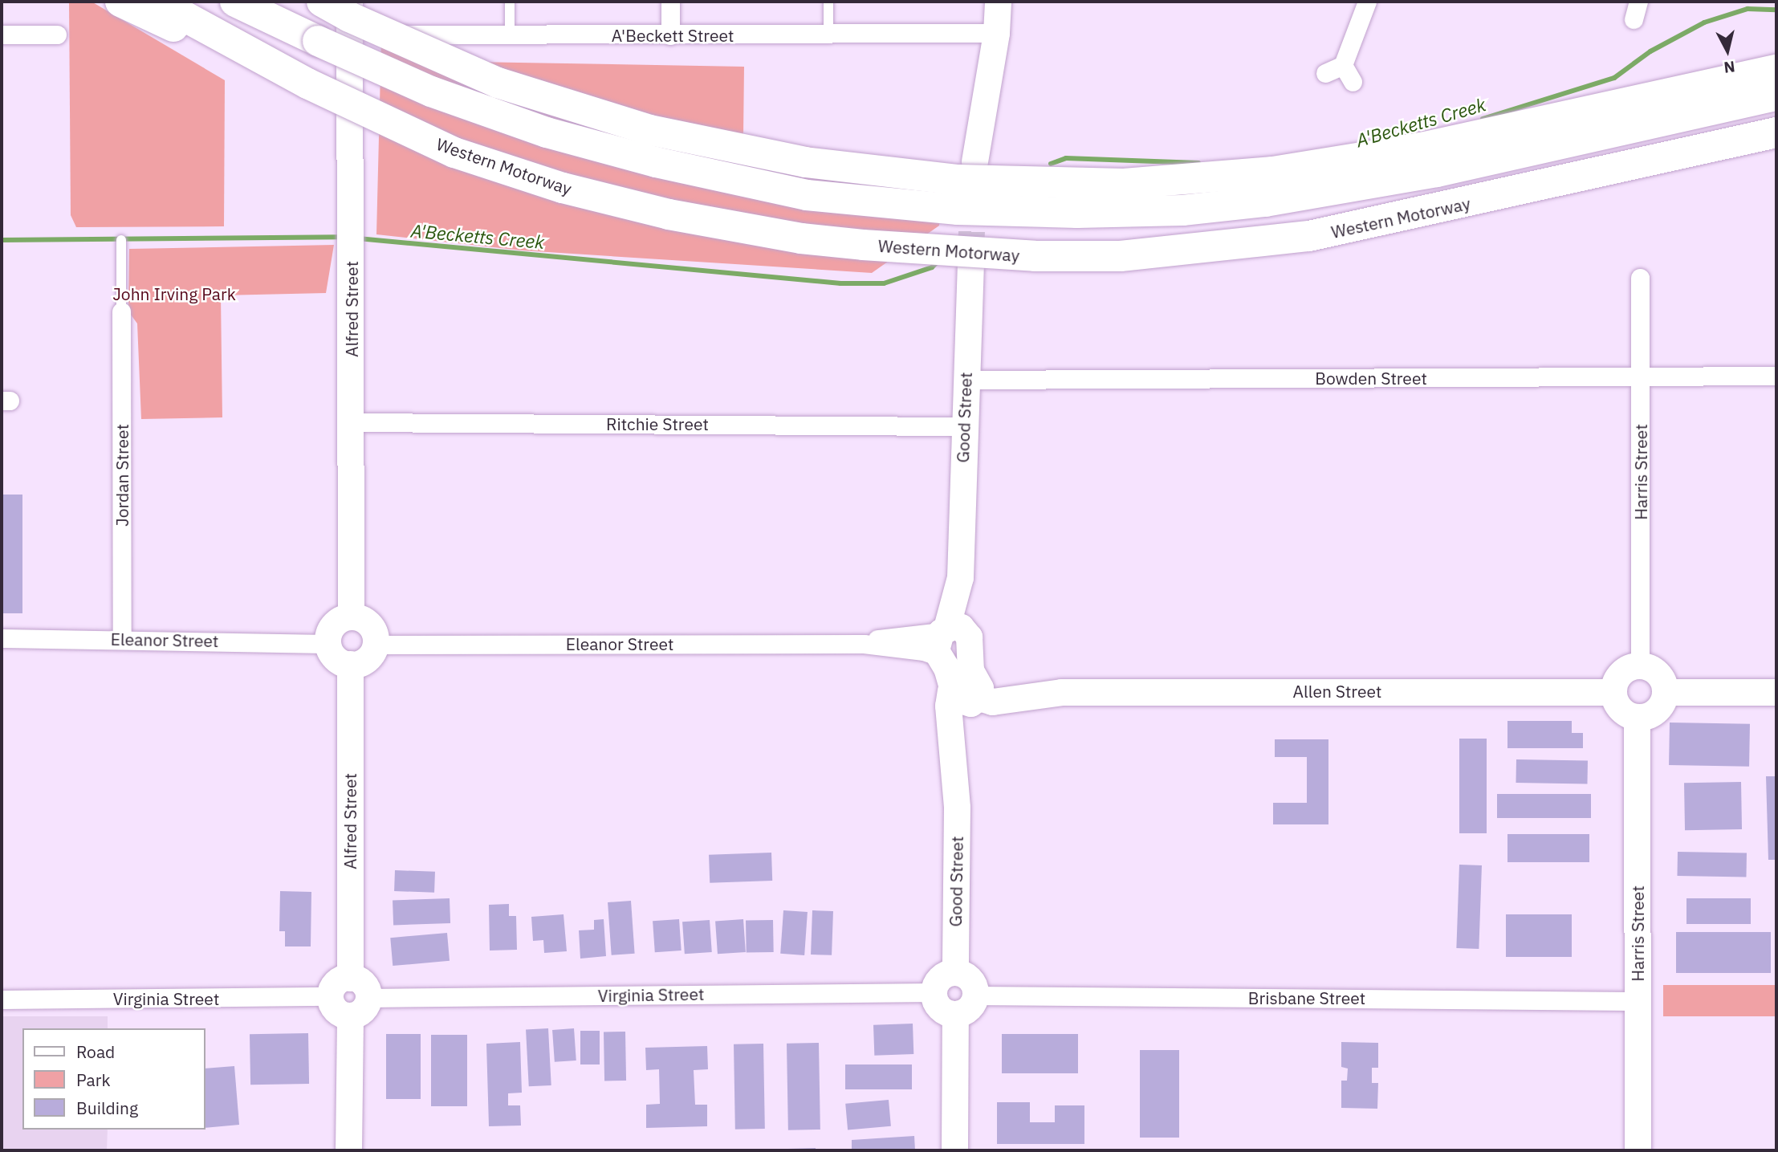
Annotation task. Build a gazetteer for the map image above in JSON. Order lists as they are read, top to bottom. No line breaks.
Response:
{"streets":{"highway":["Western Motorway"],"main road":["Alfred Street","Good Street","Harris Street","Allen Street"],"street":["A'Beckett Street","Bowden Street","Ritchie Street","Jordan Street","Eleanor Street","Virginia Street","Brisbane Street"]},"crossings":[["A'Beckett Street","Alfred Street"],["Alfred Street","Ritchie Street"],["Alfred Street","Eleanor Street"],["Alfred Street","Virginia Street"],["Bowden Street","Good Street"],["Bowden Street","Harris Street"],["Good Street","Ritchie Street"],["Good Street","Eleanor Street"],["Good Street","Allen Street"],["Good Street","Virginia Street"],["Good Street","Brisbane Street"],["Harris Street","Allen Street"],["Harris Street","Brisbane Street"],["Jordan Street","Eleanor Street"],["Virginia Street","Brisbane Street"]],"water":["A'Becketts Creek"],"parks":["John Irving Park"],"legend":["Road","Park","Building"],"north":"bottom"}
